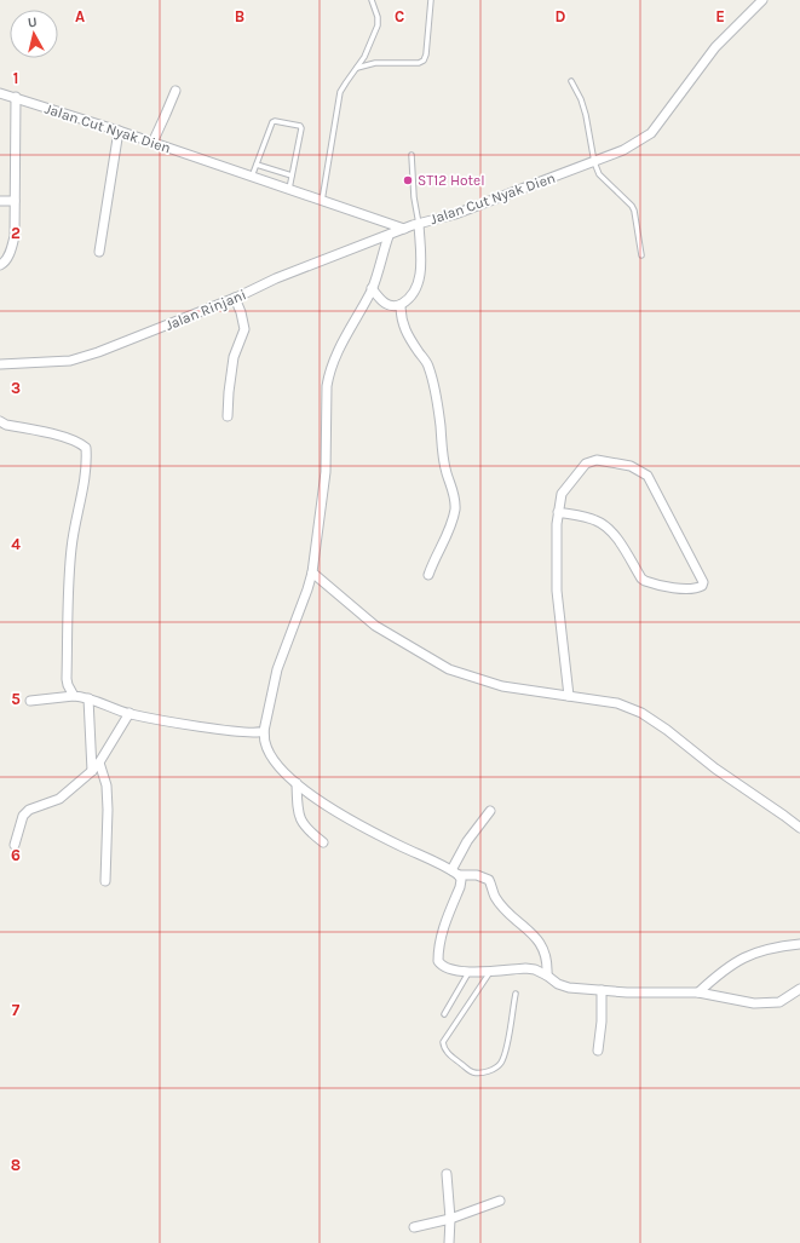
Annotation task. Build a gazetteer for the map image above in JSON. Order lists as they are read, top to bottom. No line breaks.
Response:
{"streets":{"street":["Jalan Cut Nyak Dien","Jalan Rinjani"]},"crossings":[["Jalan Cut Nyak Dien","Jalan Rinjani"]],"places":["ST12 Hotel"],"north":"top","grid":{"columns":["A","B","C","D","E"],"rows":["1","2","3","4","5","6","7","8"]}}
